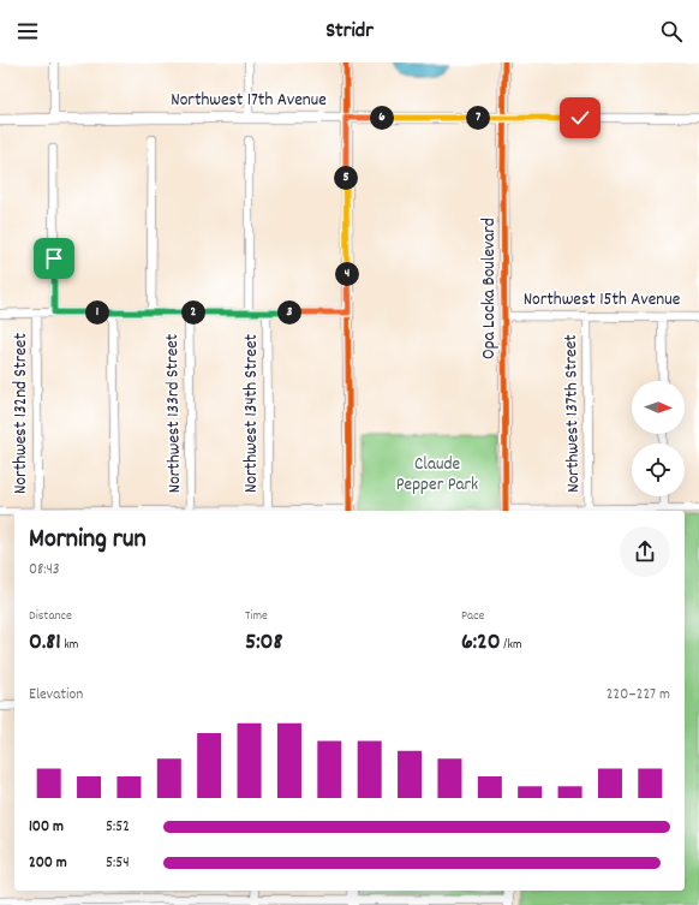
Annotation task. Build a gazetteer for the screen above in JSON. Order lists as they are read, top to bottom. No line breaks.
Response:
{"streets":{"main road":["Northwest 17th Avenue","Opa Locka Boulevard"],"street":["Northwest 15th Avenue","Northwest 132nd Street","Northwest 133rd Street","Northwest 134th Street","Northwest 137th Street"]},"crossings":[["Northwest 17th Avenue","Opa Locka Boulevard"],["Opa Locka Boulevard","Northwest 15th Avenue"],["Northwest 15th Avenue","Northwest 137th Street"]],"parks":["Claude Pepper Park"],"north":"right","page":{"header":"Stridr","pins":["6","7","5","4","1","2","3"],"heading":["Morning run","08:43"],"stats":[["Distance","0.81 km"],["Time","5:08"],["Pace","6:20 /km"]],"chart":["Elevation","220–227 m"],"list":[{"name":"100 m","note":"5:52"},{"name":"200 m","note":"5:54"}]}}
